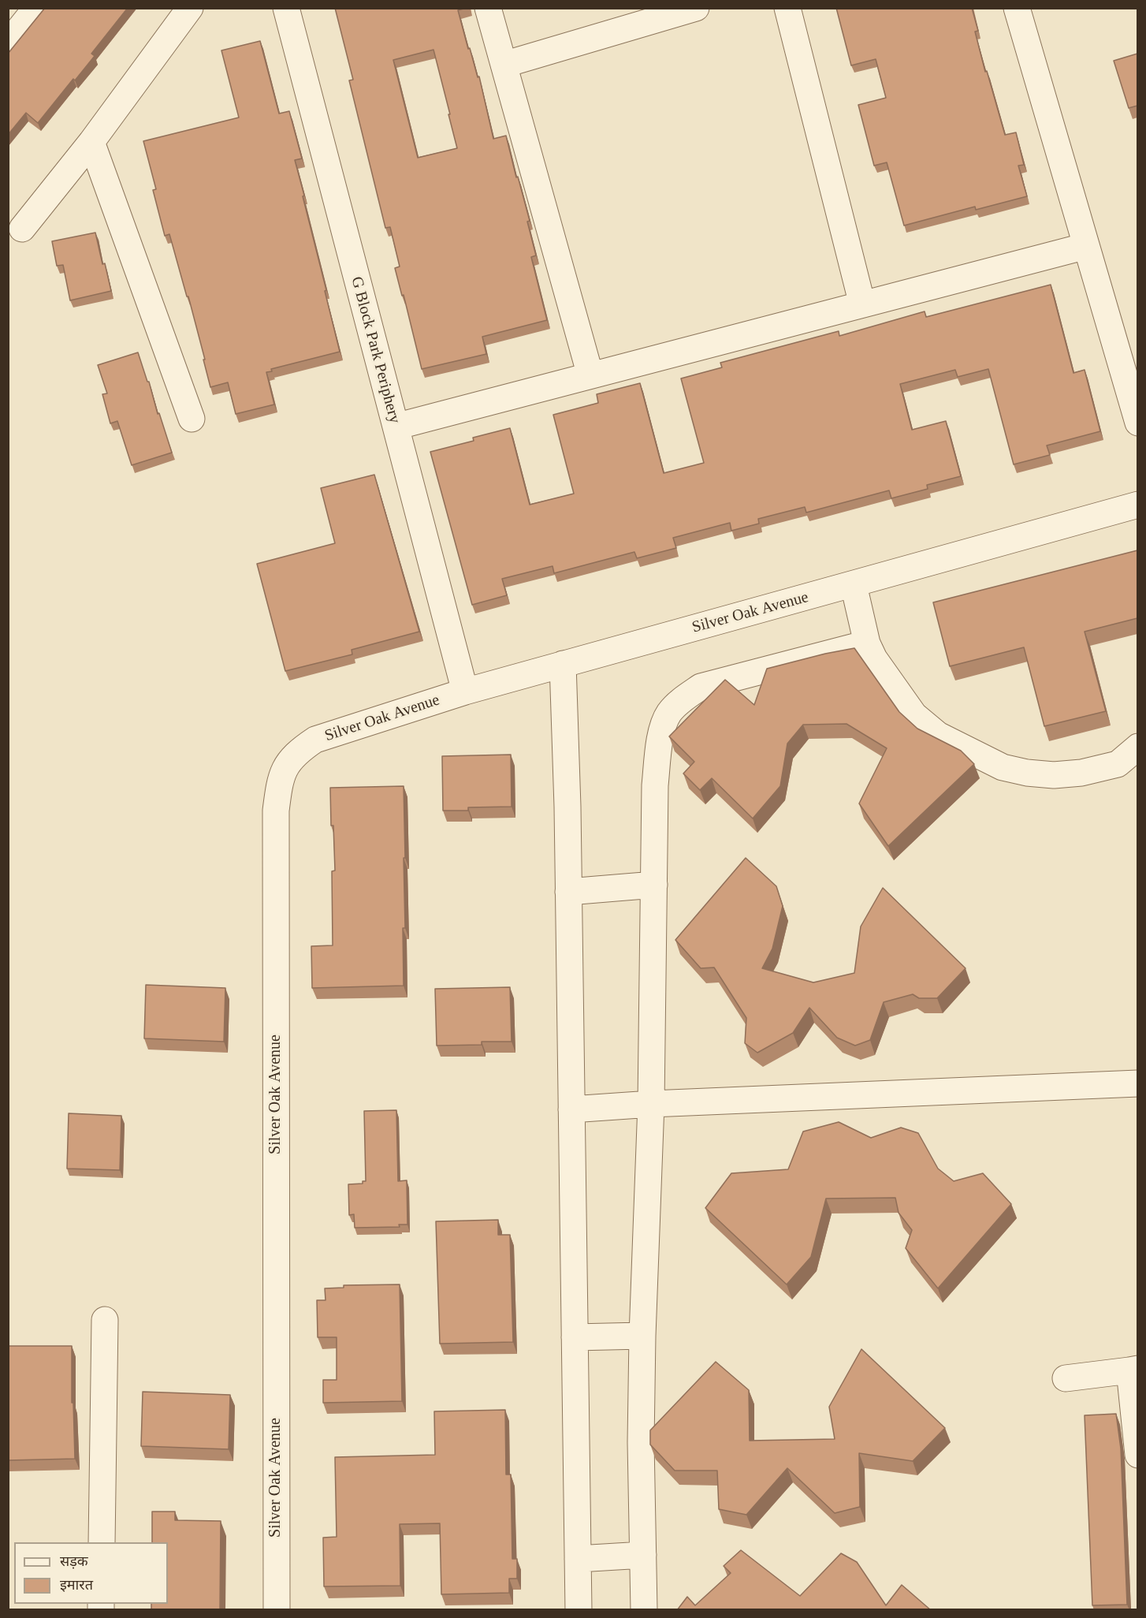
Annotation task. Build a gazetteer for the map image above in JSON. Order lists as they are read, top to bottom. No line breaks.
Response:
{"streets":{"street":["G Block Park Periphery","Silver Oak Avenue"]},"crossings":[["G Block Park Periphery","Silver Oak Avenue"]],"legend":["सड़क","इमारत"]}
